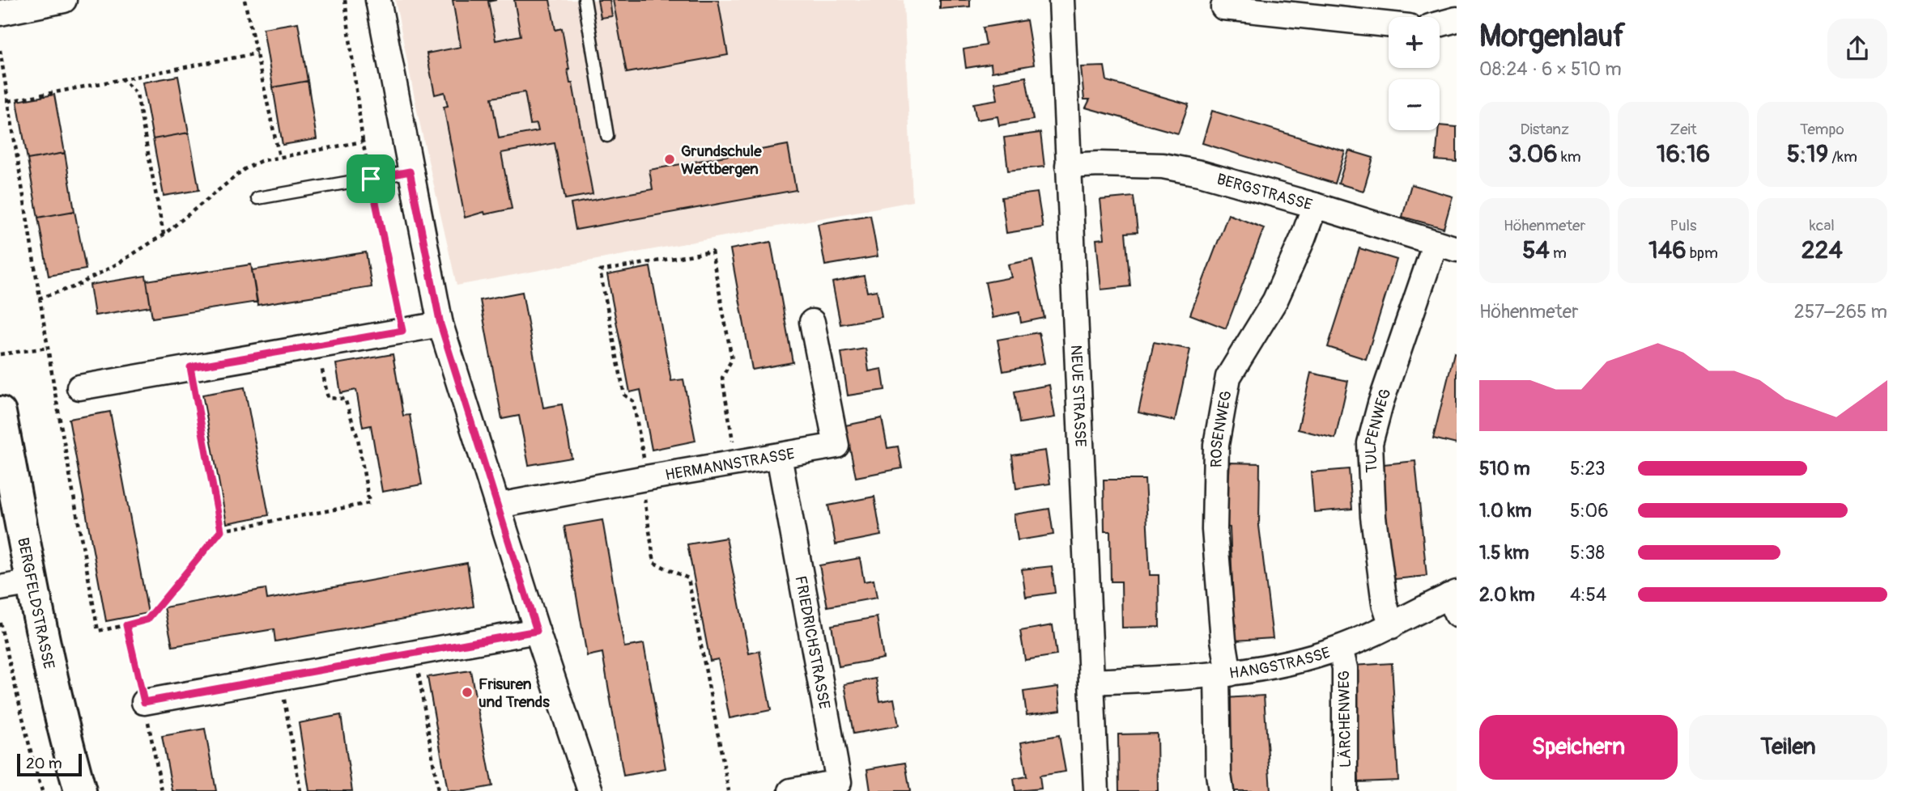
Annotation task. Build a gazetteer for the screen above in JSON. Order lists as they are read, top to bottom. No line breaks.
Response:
{"streets":{"street":["BERGSTRASSE","NEUE STRASSE","ROSENWEG","TULPENWEG","HERMANNSTRASSE","BERGFELDSTRASSE","FRIEDRICHSTRASSE","HANGSTRASSE","LÄRCHENWEG"]},"crossings":[["BERGSTRASSE","NEUE STRASSE"],["BERGSTRASSE","ROSENWEG"],["BERGSTRASSE","TULPENWEG"],["NEUE STRASSE","HANGSTRASSE"],["ROSENWEG","HANGSTRASSE"],["TULPENWEG","HANGSTRASSE"],["HERMANNSTRASSE","FRIEDRICHSTRASSE"],["HANGSTRASSE","LÄRCHENWEG"]],"places":["Grundschule Wettbergen","Frisuren und Trends"],"scale_bar":"20 m","page":{"heading":["Morgenlauf","08:24 · 6 × 510 m"],"map_buttons":["+","−"],"stats":[["Distanz","3.06 km"],["Zeit","16:16"],["Tempo","5:19 /km"],["Höhenmeter","54 m"],["Puls","146 bpm"],["kcal","224"]],"chart":["Höhenmeter","257–265 m"],"list":[{"name":"510 m","note":"5:23"},{"name":"1.0 km","note":"5:06"},{"name":"1.5 km","note":"5:38"},{"name":"2.0 km","note":"4:54"}],"buttons":["Speichern","Teilen"],"scale":"20 m"}}
